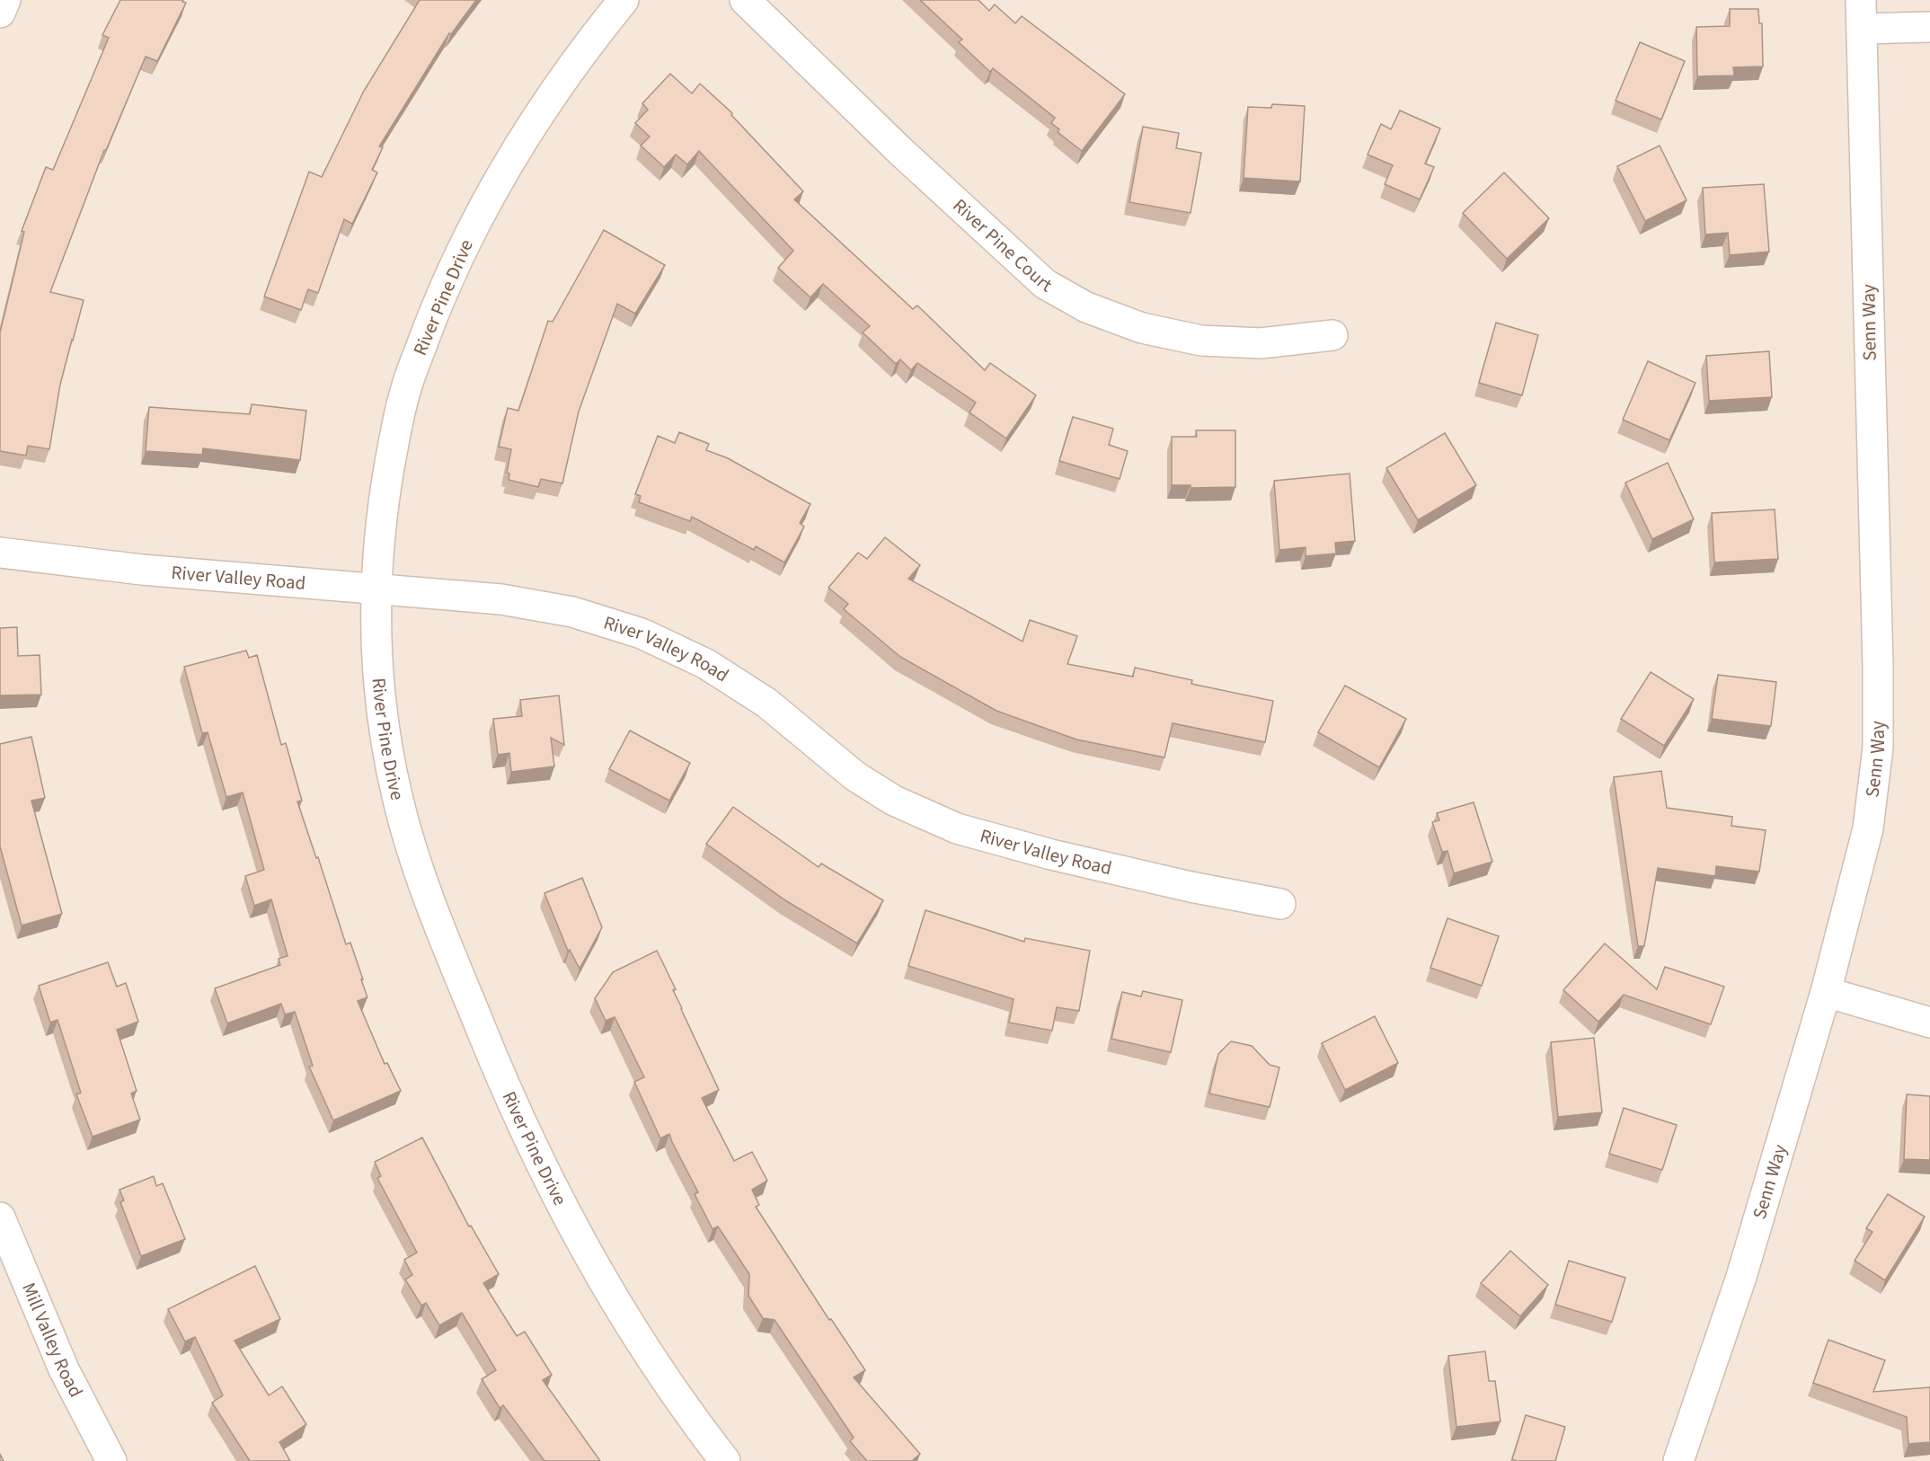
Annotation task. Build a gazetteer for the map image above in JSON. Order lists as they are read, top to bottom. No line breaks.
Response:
{"streets":{"street":["River Pine Court","River Pine Drive","Senn Way","River Valley Road","Mill Valley Road"]},"crossings":[["River Pine Drive","River Valley Road"]]}
